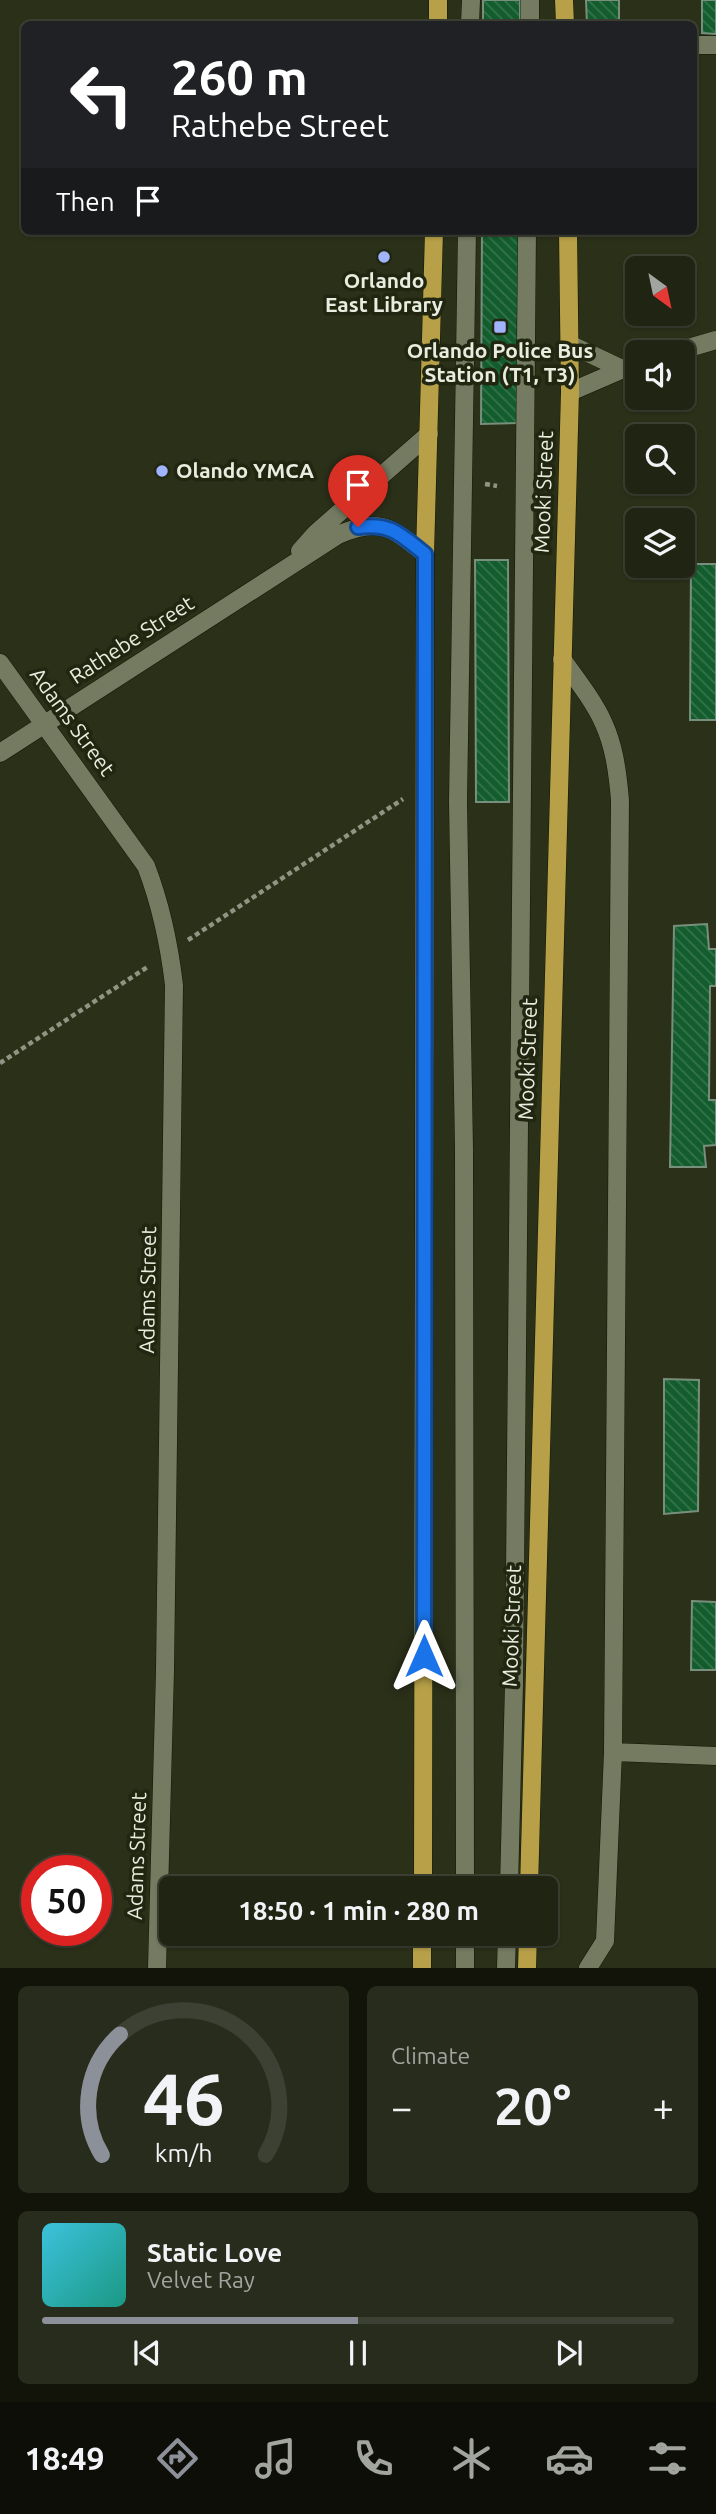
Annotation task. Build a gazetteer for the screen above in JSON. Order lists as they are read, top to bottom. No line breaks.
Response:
{"streets":{"main road":["Mooki Street"],"street":["Rathebe Street","Adams Street"]},"crossings":[["Rathebe Street","Adams Street"]],"places":{"other":["Orlando East Library","Olando YMCA"],"transit":["Orlando Police Bus Station (T1, T3)"]},"north":"bottom right","page":{"turn":["260 m","Rathebe Street"],"then":"Then","limit":"50","trip":"18:50 · 1 min · 280 m","tile":"Climate","heat":["−","20°","+"],"song":["Static Love","Velvet Ray"],"tabs":"18:49","gauge":["46","km/h"]}}
